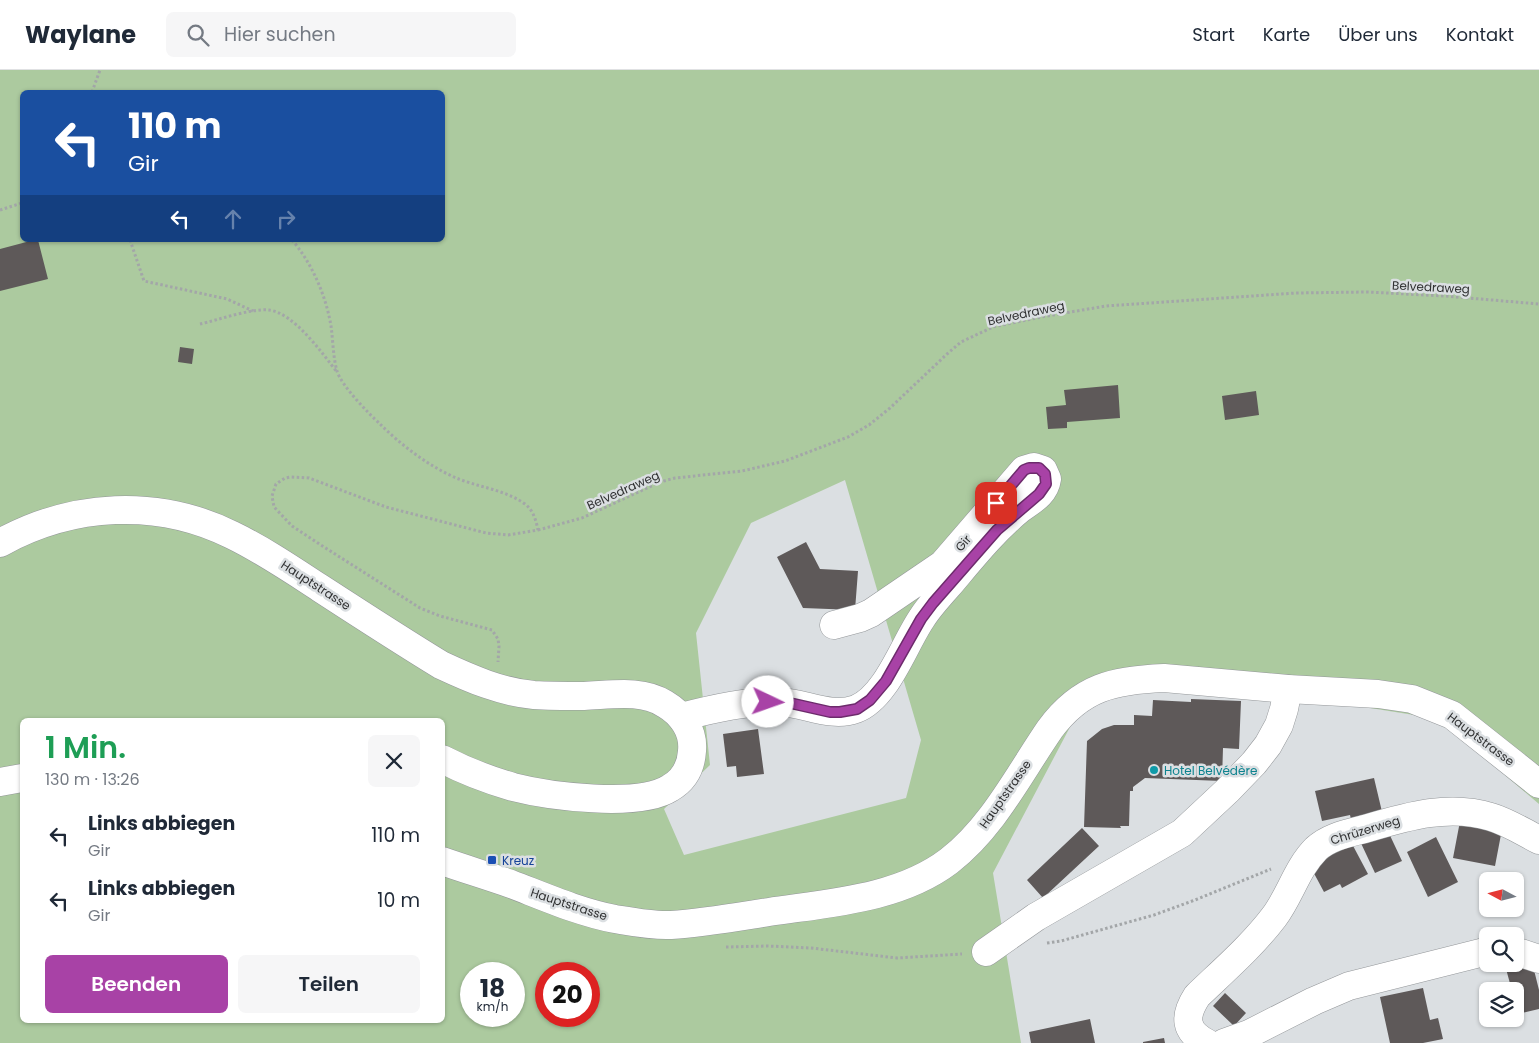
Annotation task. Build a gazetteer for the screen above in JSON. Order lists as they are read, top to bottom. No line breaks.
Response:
{"streets":{"main road":["Gir","Hauptstrasse","Chrüzerweg"],"path":["Belvedraweg"]},"crossings":[["Belvedraweg","Hauptstrasse"],["Gir","Hauptstrasse"]],"places":{"other":["Hotel Belvédère"],"transit":["Kreuz"]},"north":"left","page":{"header":"Waylane","search":"Hier suchen","nav":["Start","Karte","Über uns","Kontakt"],"turn":["110 m","Gir"],"heading":["1 Min.","130 m · 13:26"],"list":[{"name":"Links abbiegen","note":"Gir","value":"110 m"},{"name":"Links abbiegen","note":"Gir","value":"10 m"}],"buttons":["Beenden","Teilen"],"speed":"18 km/h","limit":"20"}}
